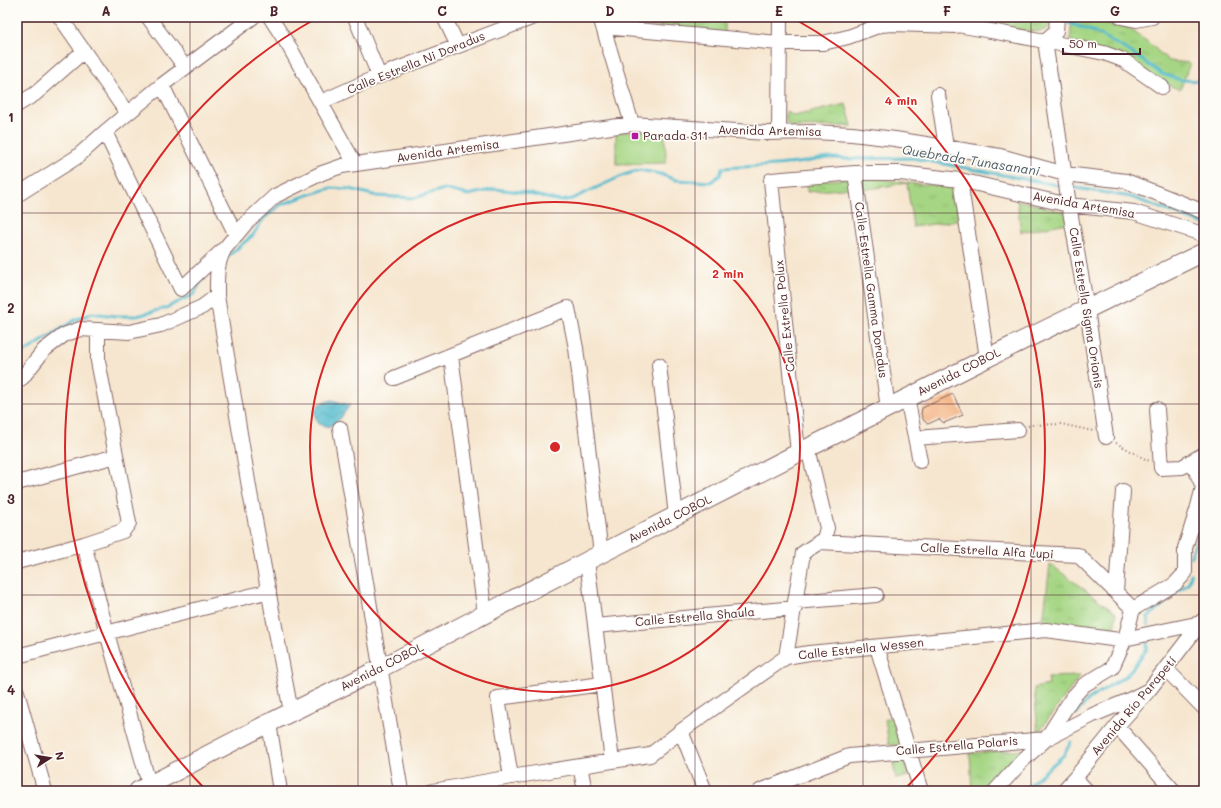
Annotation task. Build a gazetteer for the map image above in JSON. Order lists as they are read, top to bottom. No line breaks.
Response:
{"streets":{"main road":["Avenida COBOL"],"street":["Calle Estrella Ni Doradus","Avenida Artemisa","Calle Estrella Gamma Doradus","Calle Estrella Sigma Orionis","Calle Extrella Polux","Calle Estrella Alfa Lupi","Calle Estrella Shaula","Calle Estrella Wessen","Avenida Río Parapetí","Calle Estrella Polaris"]},"crossings":[["Avenida Artemisa","Calle Estrella Gamma Doradus"],["Avenida Artemisa","Calle Estrella Sigma Orionis"],["Avenida Artemisa","Calle Extrella Polux"],["Calle Estrella Gamma Doradus","Avenida COBOL"],["Calle Estrella Sigma Orionis","Avenida COBOL"],["Calle Extrella Polux","Avenida COBOL"],["Calle Extrella Polux","Calle Estrella Alfa Lupi"],["Calle Estrella Wessen","Avenida Río Parapetí"],["Avenida Río Parapetí","Calle Estrella Polaris"]],"water":["Quebrada Tunasanani"],"places":{"transit":["Parada 311"]},"scale_bar":"50 m","north":"right","grid":{"columns":["A","B","C","D","E","F","G"],"rows":["1","2","3","4"]},"rings":["4 min","2 min"]}
